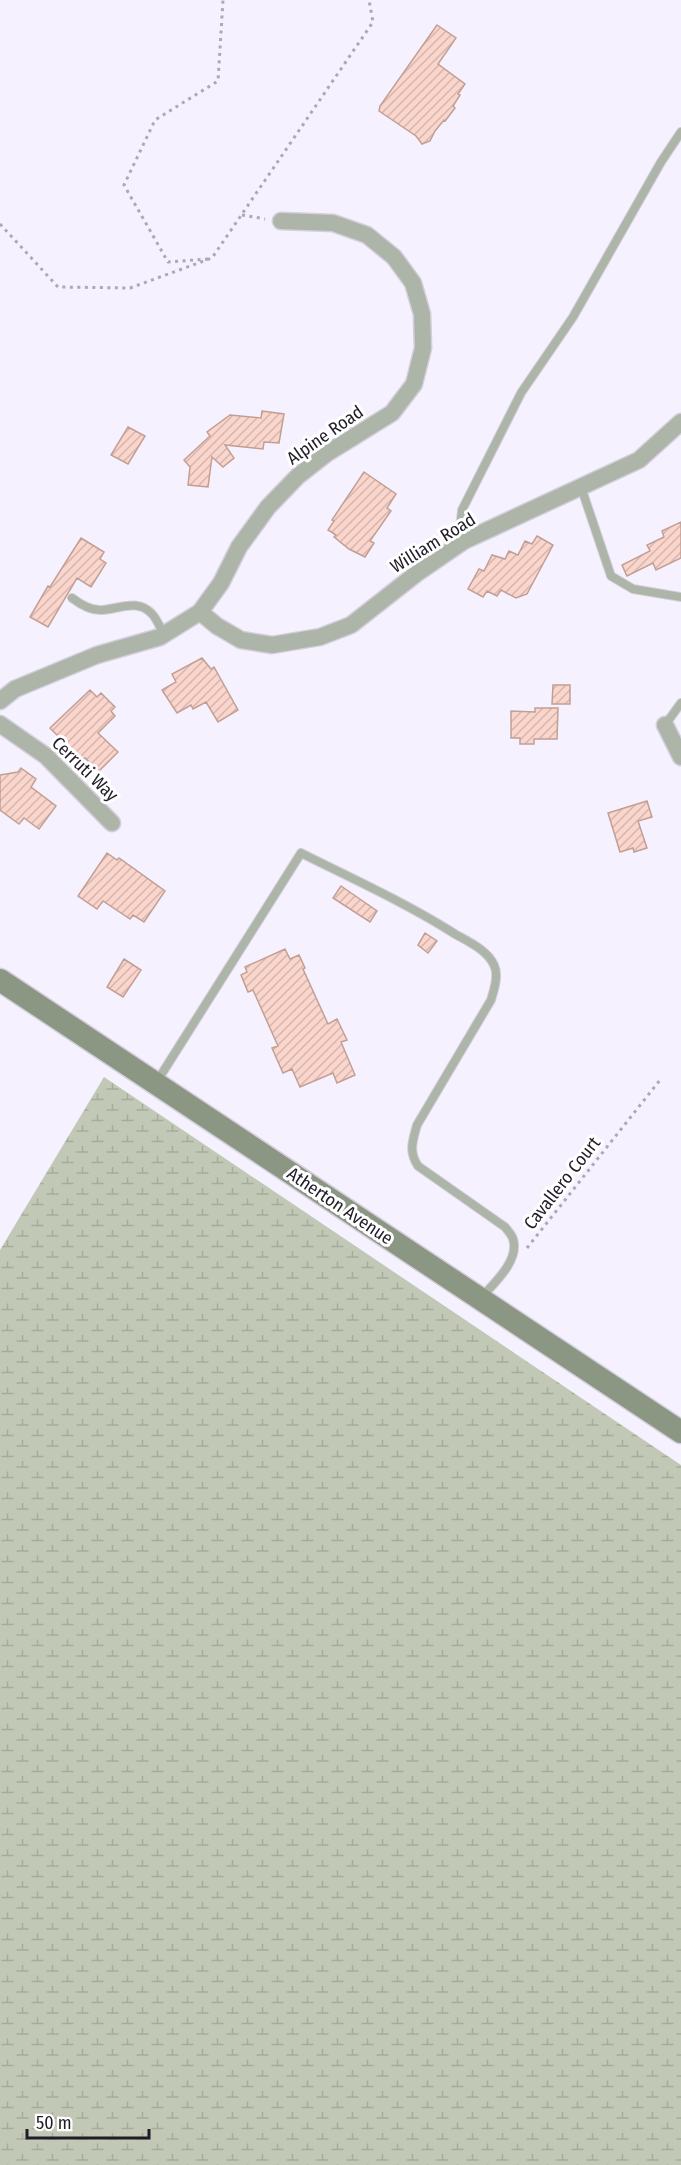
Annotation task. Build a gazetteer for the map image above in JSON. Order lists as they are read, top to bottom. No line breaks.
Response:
{"streets":{"main road":["Atherton Avenue"],"street":["Alpine Road","William Road","Cerruti Way"],"path":["Cavallero Court"]},"crossings":[["Alpine Road","William Road"]],"scale_bar":"50 m"}
